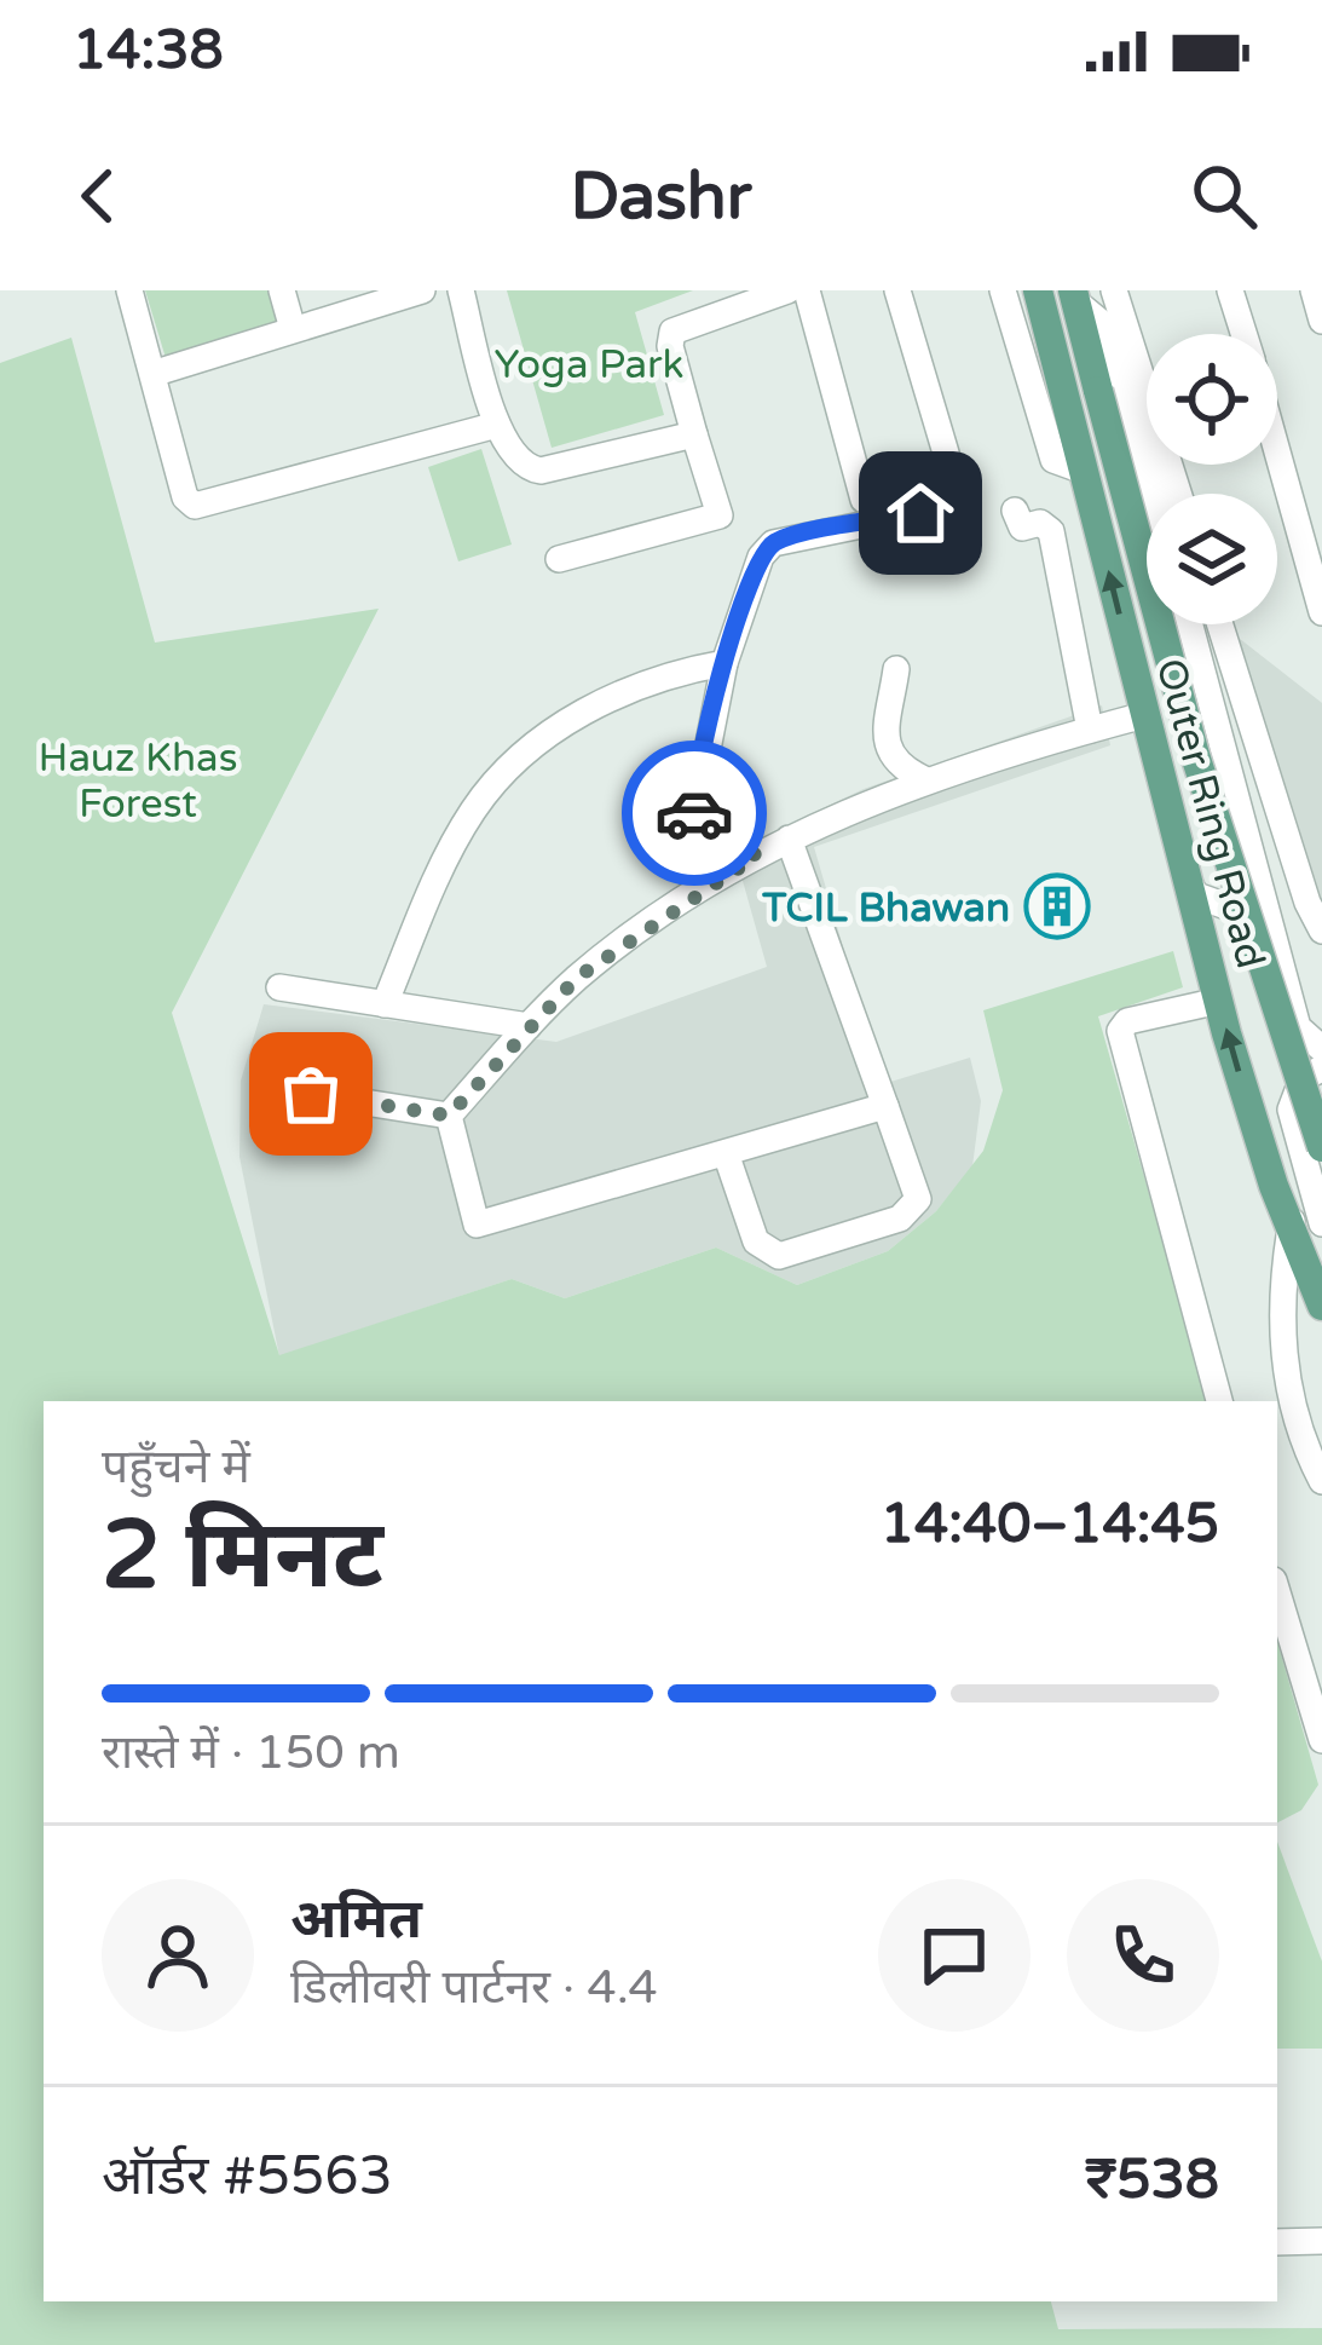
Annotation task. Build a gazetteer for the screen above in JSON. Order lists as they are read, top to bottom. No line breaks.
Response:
{"streets":{"main road":["Outer Ring Road"]},"parks":["Yoga Park","Hauz Khas Forest"],"places":{"building":["TCIL Bhawan"]},"page":{"status":"14:38","header":"Dashr","heading":["2 मिनट","पहुँचने में","14:40–14:45"],"panel":["अमित","डिलीवरी पार्टनर · 4.4","ऑर्डर #5563","₹538"],"bar":"रास्ते में · 150 m"}}
